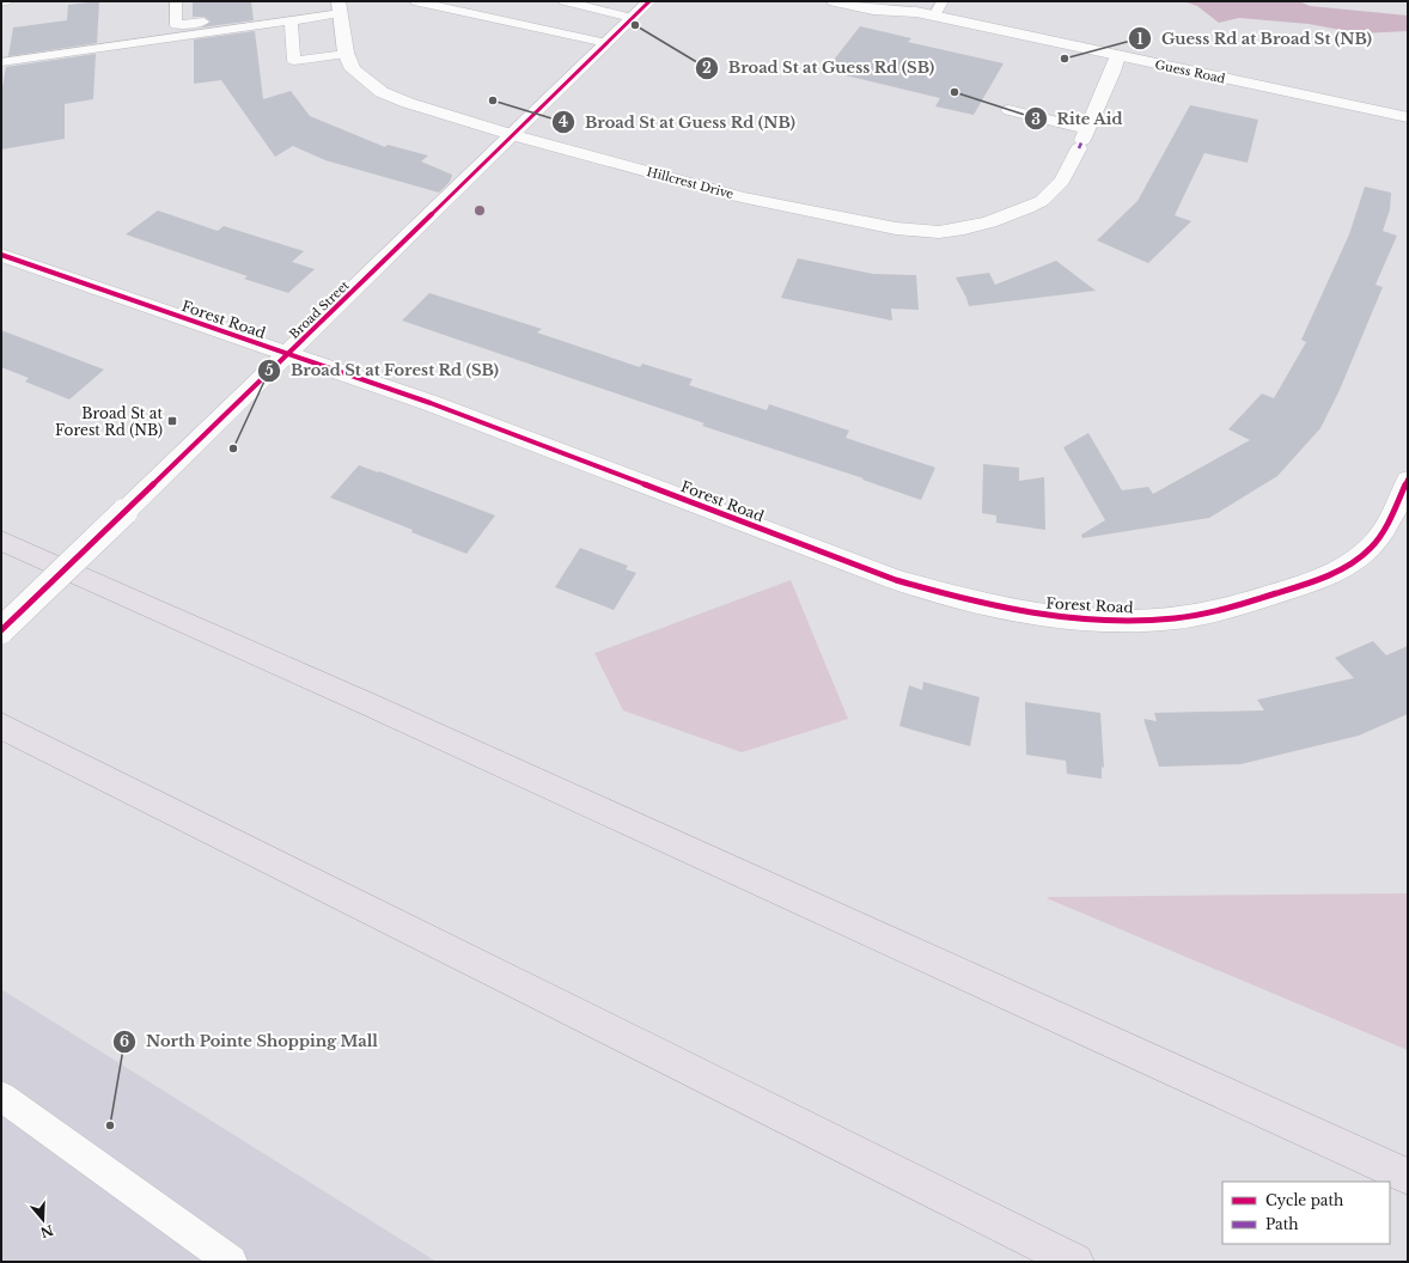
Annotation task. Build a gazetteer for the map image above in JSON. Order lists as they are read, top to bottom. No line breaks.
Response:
{"streets":{"street":["Guess Road","Hillcrest Drive","Broad Street","Forest Road"]},"crossings":[["Guess Road","Hillcrest Drive"],["Hillcrest Drive","Broad Street"],["Broad Street","Forest Road"]],"places":{"other":["Broad St at Guess Rd (SB)","Guess Rd at Broad St (NB)","Rite Aid","Broad St at Guess Rd (NB)","Broad St at Forest Rd (SB)","North Pointe Shopping Mall"],"transit":["Broad St at Forest Rd (NB)"]},"legend":["Cycle path","Path"],"north":"bottom"}
